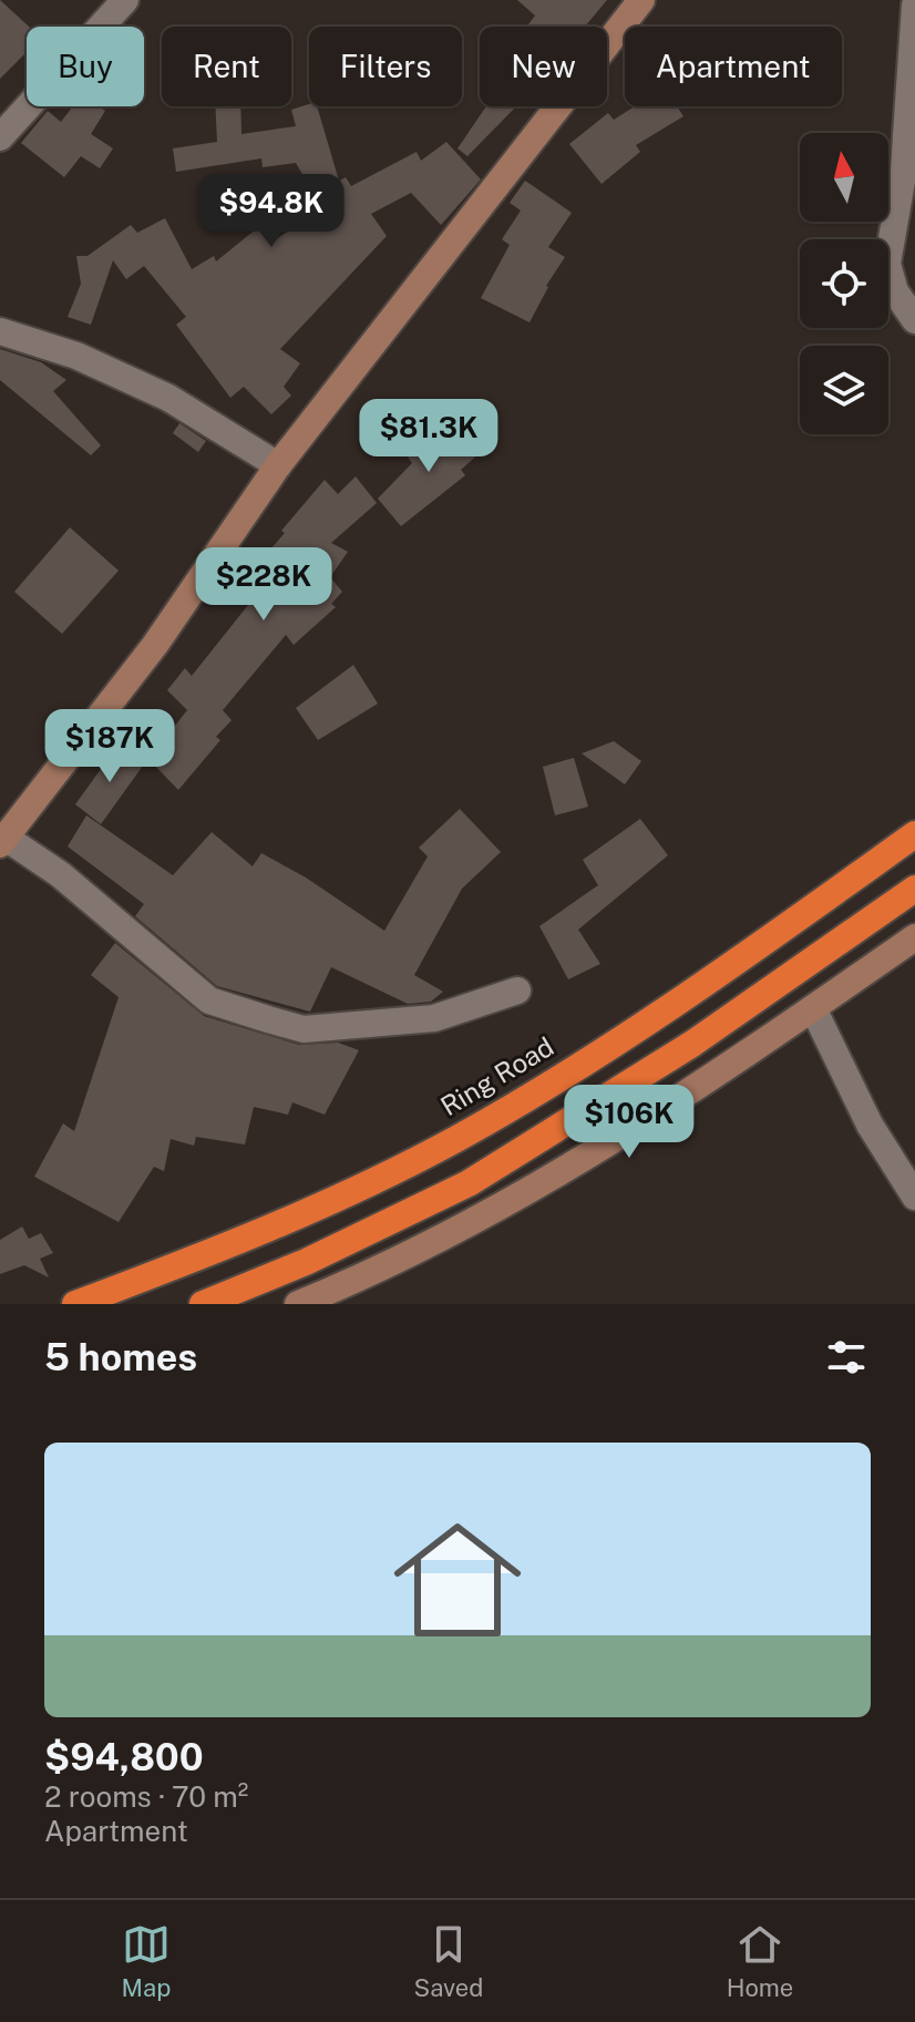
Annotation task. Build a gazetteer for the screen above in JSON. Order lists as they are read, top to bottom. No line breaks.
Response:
{"streets":{"highway":["Ring Road"]},"north":"top","page":{"chip":["Buy","Rent","Filters","New","Apartment"],"price":["$94.8K","$81.3K","$228K","$187K","$106K"],"heading":"5 homes","list":[{"name":"$94,800","note":"2 rooms · 70 m² · Apartment"}],"tabs":["Map","Saved","Home"]}}
